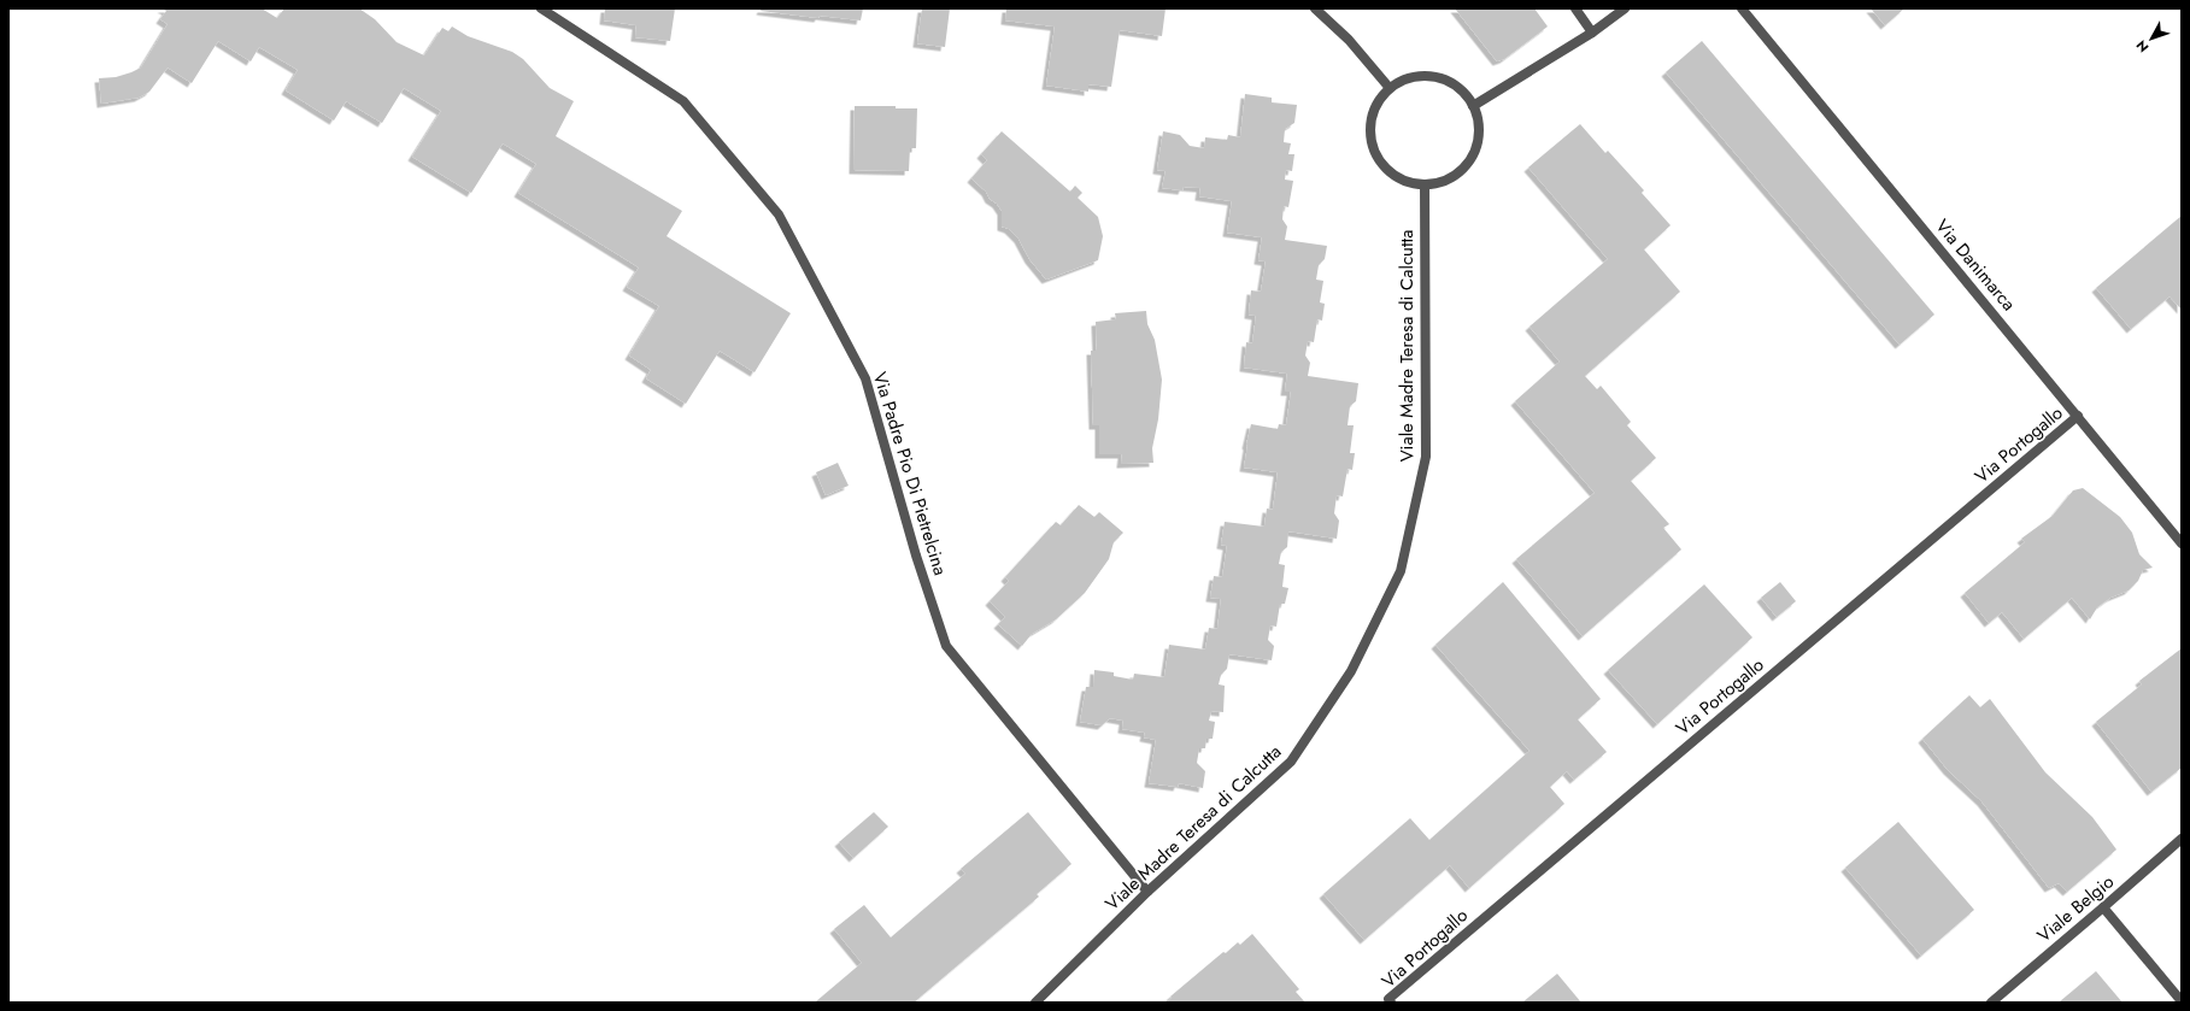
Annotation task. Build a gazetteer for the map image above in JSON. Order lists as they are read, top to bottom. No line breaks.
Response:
{"streets":{"street":["Via Danimarca","Viale Madre Teresa di Calcutta","Via Portogallo","Via Padre Pio Di Pietrelcina","Viale Belgio"]},"crossings":[["Via Danimarca","Via Portogallo"],["Viale Madre Teresa di Calcutta","Via Padre Pio Di Pietrelcina"]],"north":"bottom left"}
